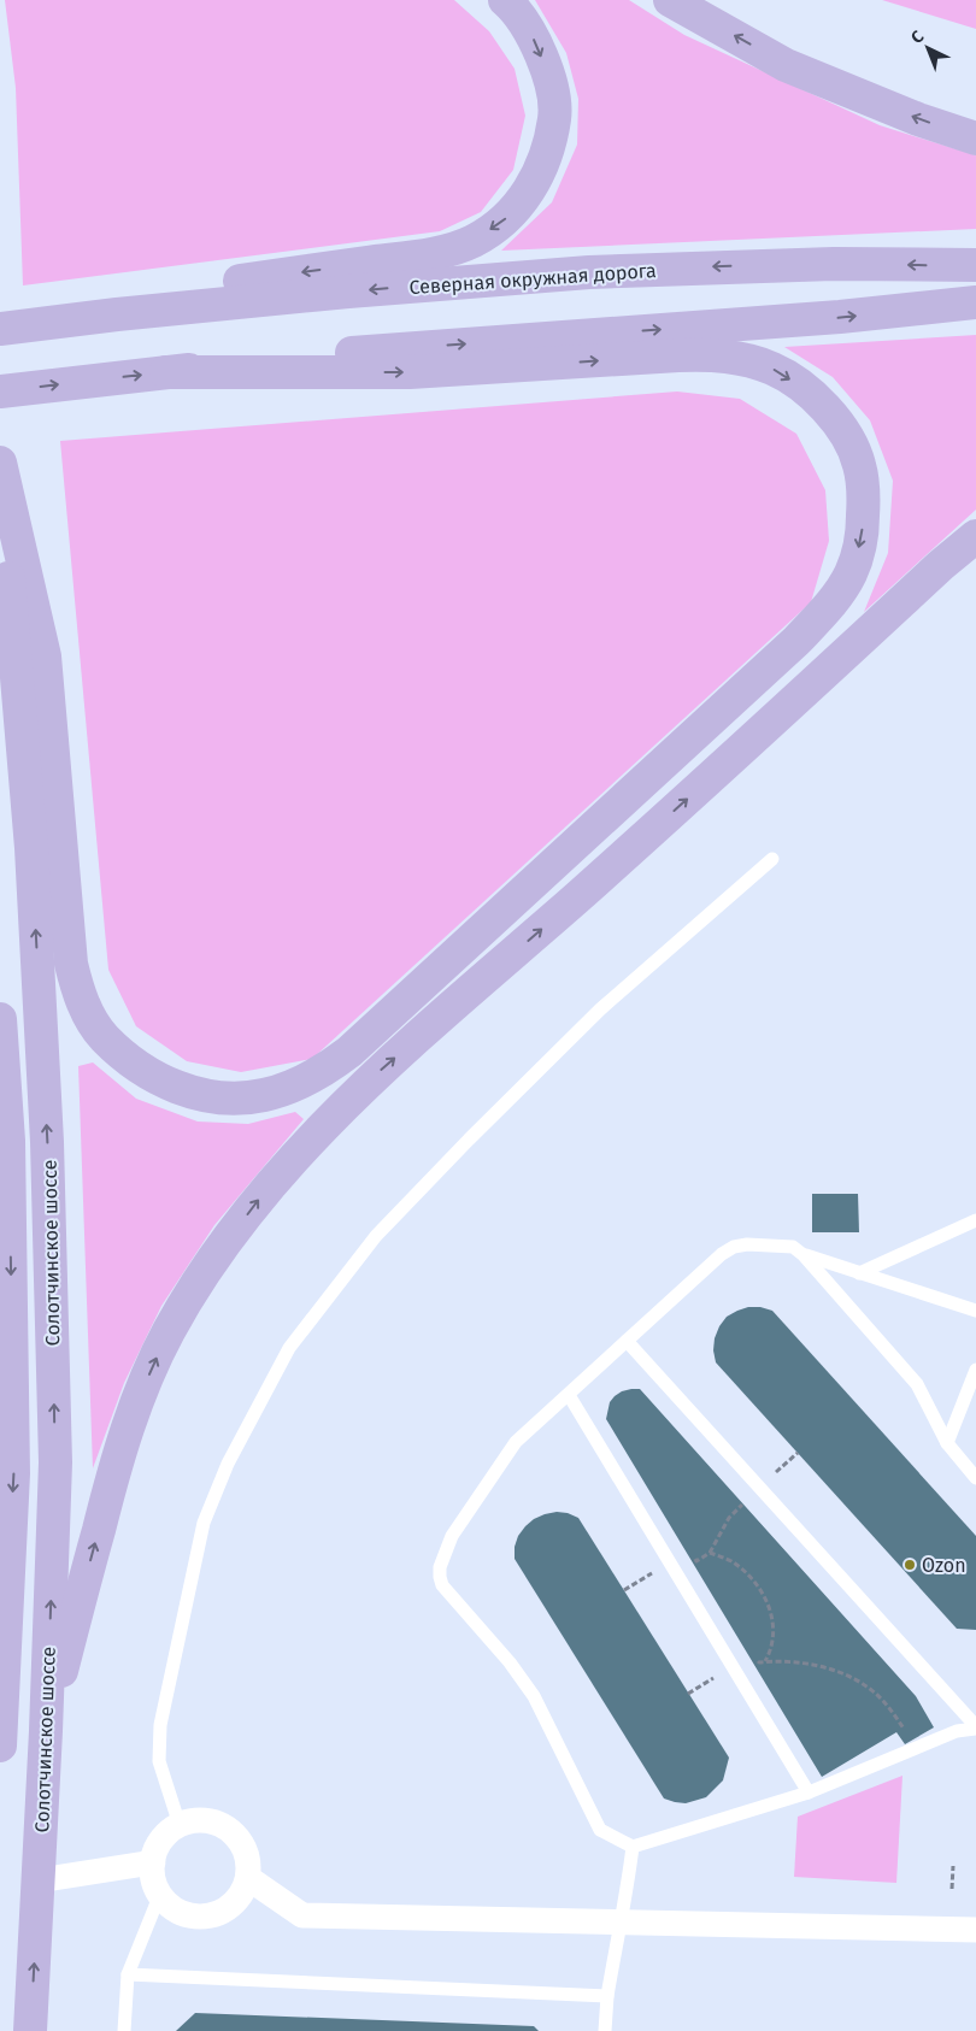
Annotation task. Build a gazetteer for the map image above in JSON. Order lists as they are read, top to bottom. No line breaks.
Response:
{"streets":{"main road":["Северная окружная дорога","Солотчинское шоссе"]},"places":["Ozon"],"north":"top left"}
